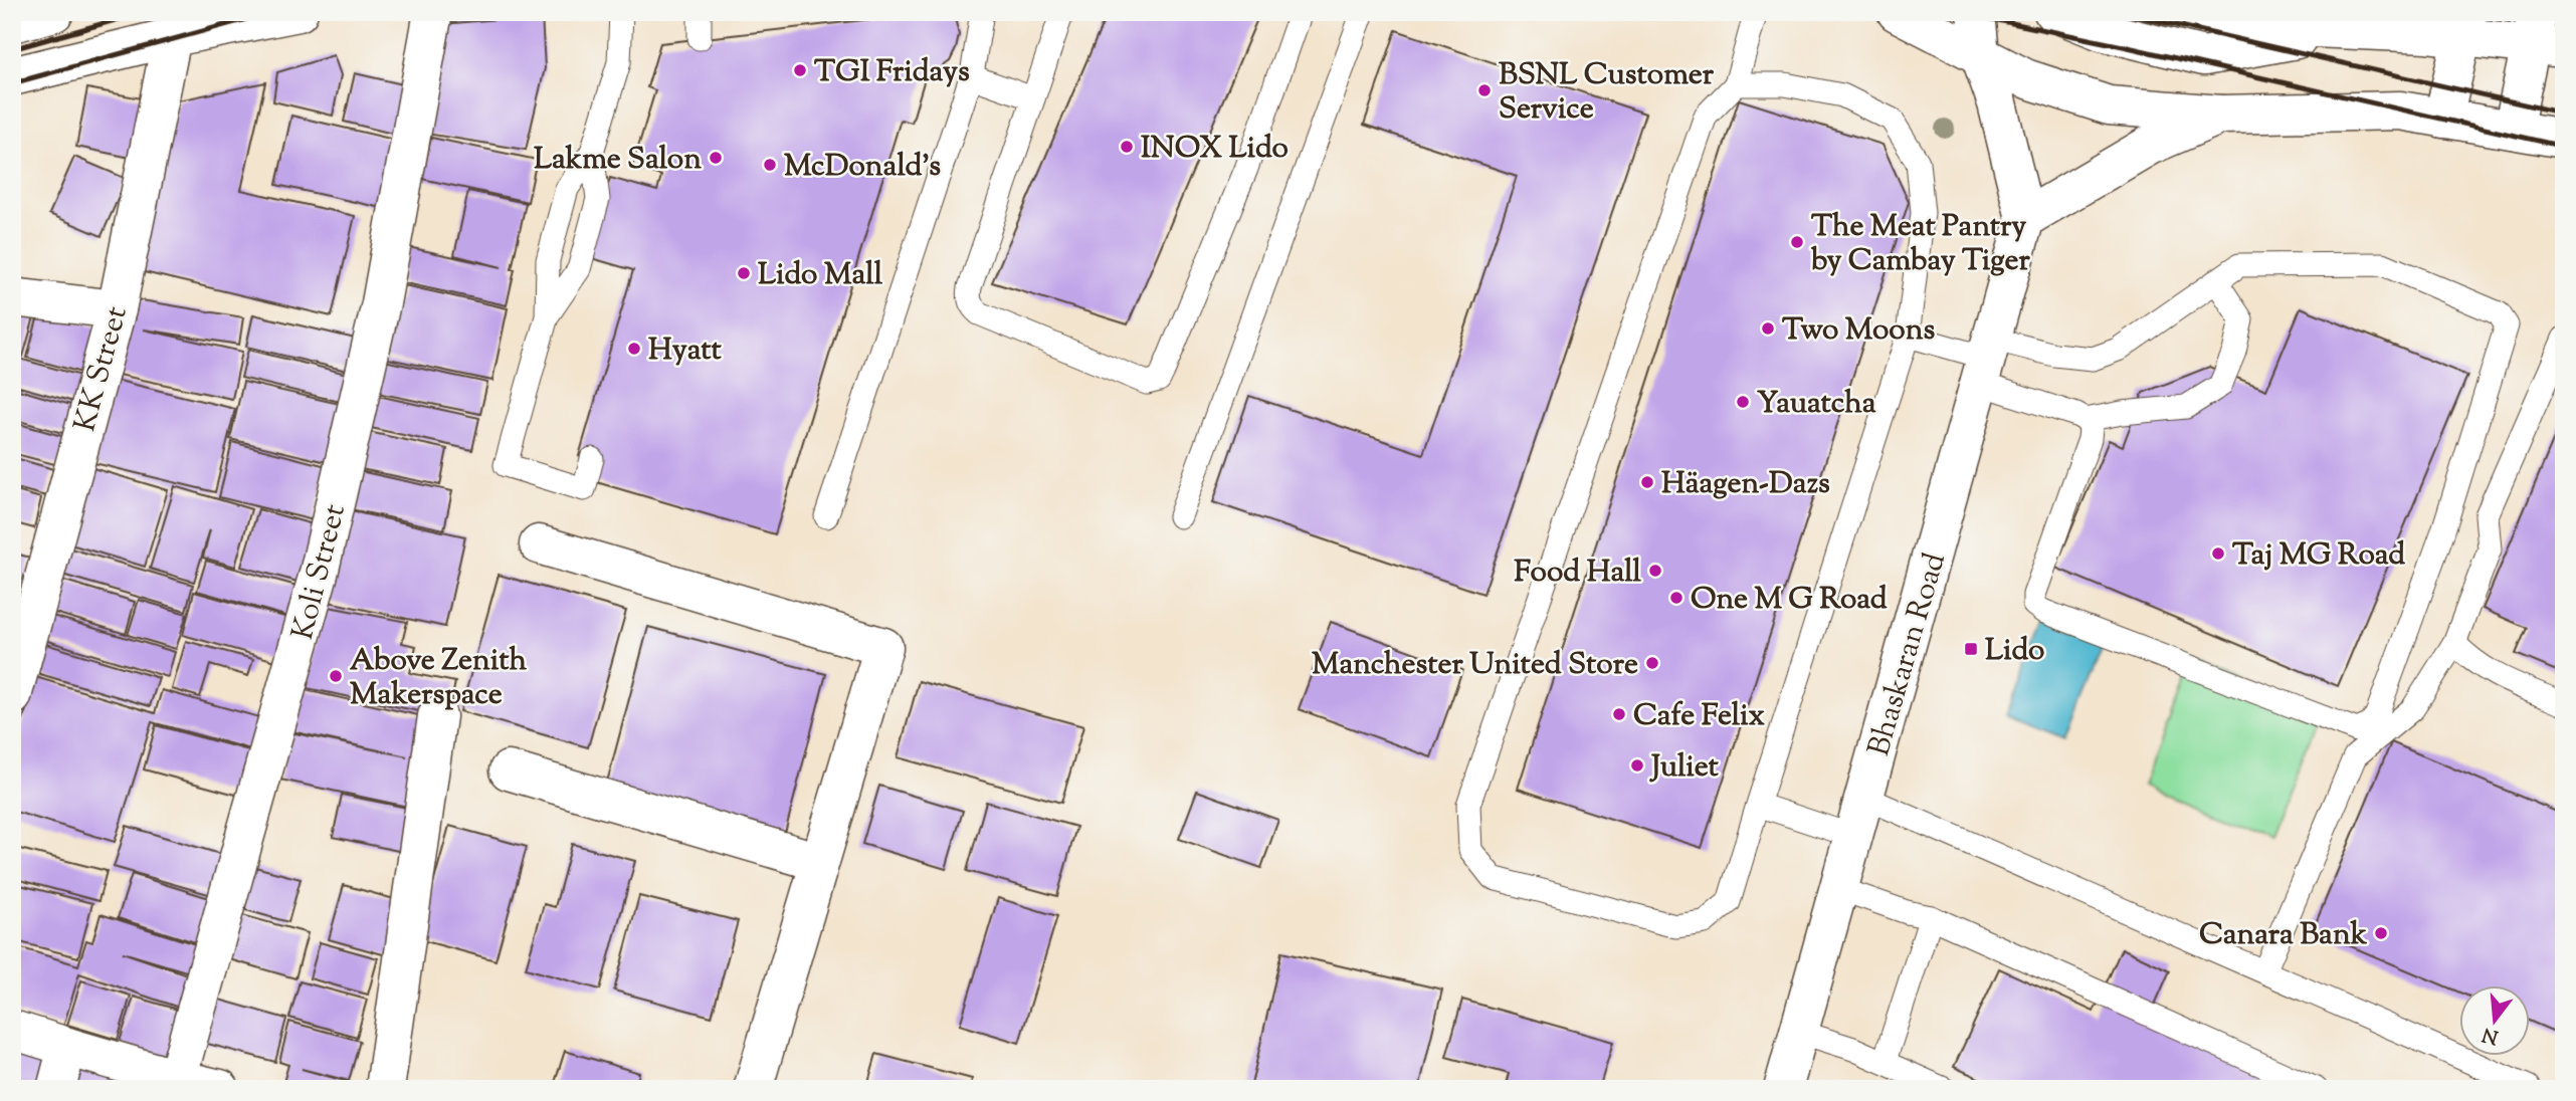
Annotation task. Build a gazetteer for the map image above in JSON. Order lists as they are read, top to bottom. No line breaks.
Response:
{"streets":{"street":["KK Street","Koli Street","Bhaskaran Road"]},"places":{"other":["TGI Fridays","BSNL Customer Service","INOX Lido","Lakme Salon","McDonald's","The Meat Pantry by Cambay Tiger","Lido Mall","Two Moons","Hyatt","Yauatcha","Häagen-Dazs","Taj MG Road","Food Hall","One M G Road","Manchester United Store","Above Zenith Makerspace","Cafe Felix","Juliet","Canara Bank"],"transit":["Lido"]},"north":"bottom"}
